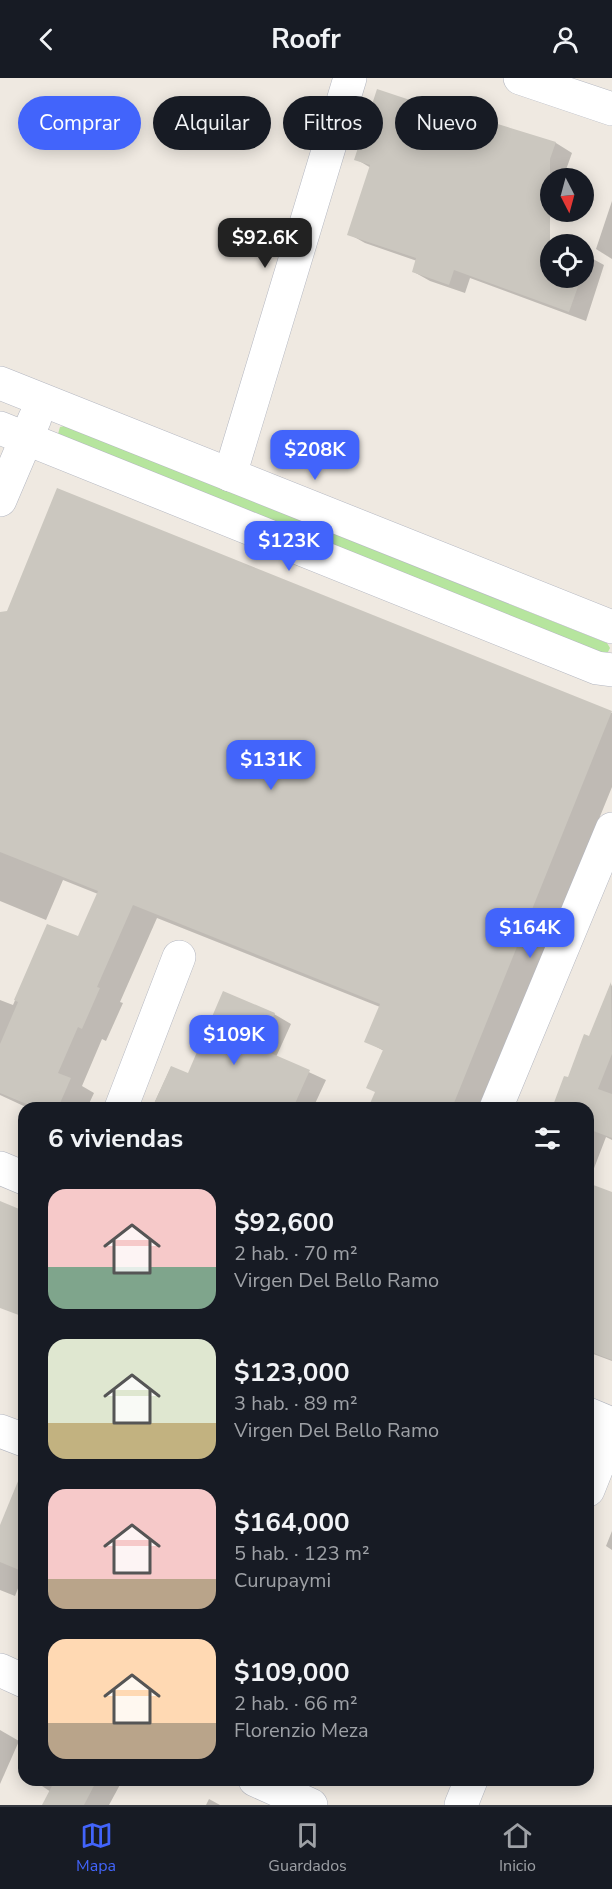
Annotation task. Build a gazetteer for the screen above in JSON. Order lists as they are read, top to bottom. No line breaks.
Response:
{"north":"bottom","page":{"header":"Roofr","chip":["Comprar","Alquilar","Filtros","Nuevo"],"price":["$92.6K","$208K","$123K","$131K","$164K","$109K"],"heading":"6 viviendas","list":[{"name":"$92,600","note":"2 hab. · 70 m² · Virgen Del Bello Ramo"},{"name":"$123,000","note":"3 hab. · 89 m² · Virgen Del Bello Ramo"},{"name":"$164,000","note":"5 hab. · 123 m² · Curupaymi"},{"name":"$109,000","note":"2 hab. · 66 m² · Florenzio Meza"}],"tabs":["Mapa","Guardados","Inicio"]}}
